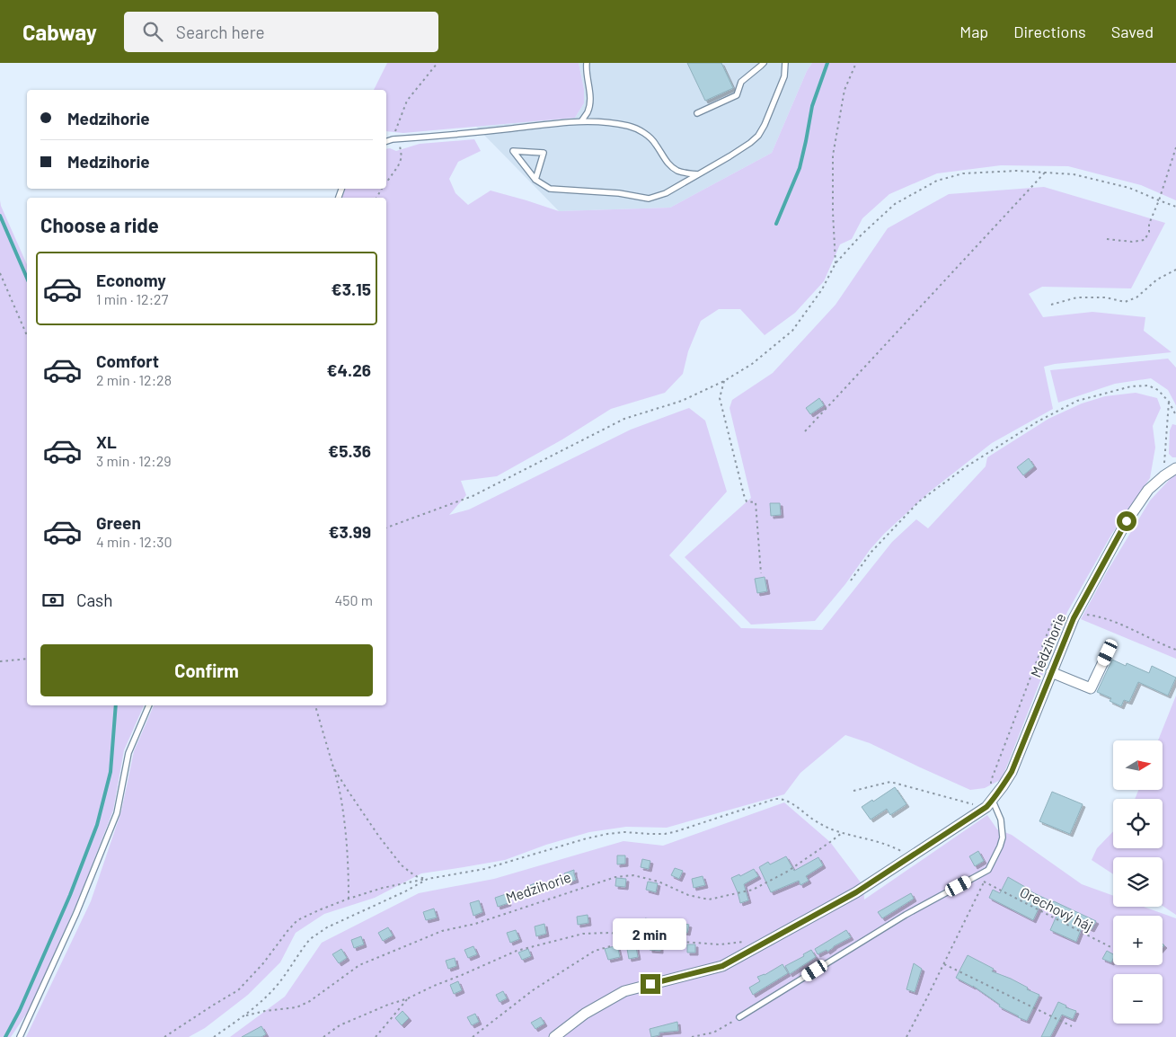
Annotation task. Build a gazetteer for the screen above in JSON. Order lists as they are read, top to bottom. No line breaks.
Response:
{"streets":{"street":["Medzihorie"],"path":["Orechový háj"]},"north":"right","page":{"header":"Cabway","search":"Search here","nav":["Map","Directions","Saved"],"banner":["Medzihorie","Medzihorie"],"heading":"Choose a ride","list":[{"name":"Economy","note":"1 min · 12:27","value":"€3.15"},{"name":"Comfort","note":"2 min · 12:28","value":"€4.26"},{"name":"XL","note":"3 min · 12:29","value":"€5.36"},{"name":"Green","note":"4 min · 12:30","value":"€3.99"}],"pay":["Cash","450 m"],"buttons":"Confirm","map_buttons":["+","−"],"bubble":"2 min"}}
